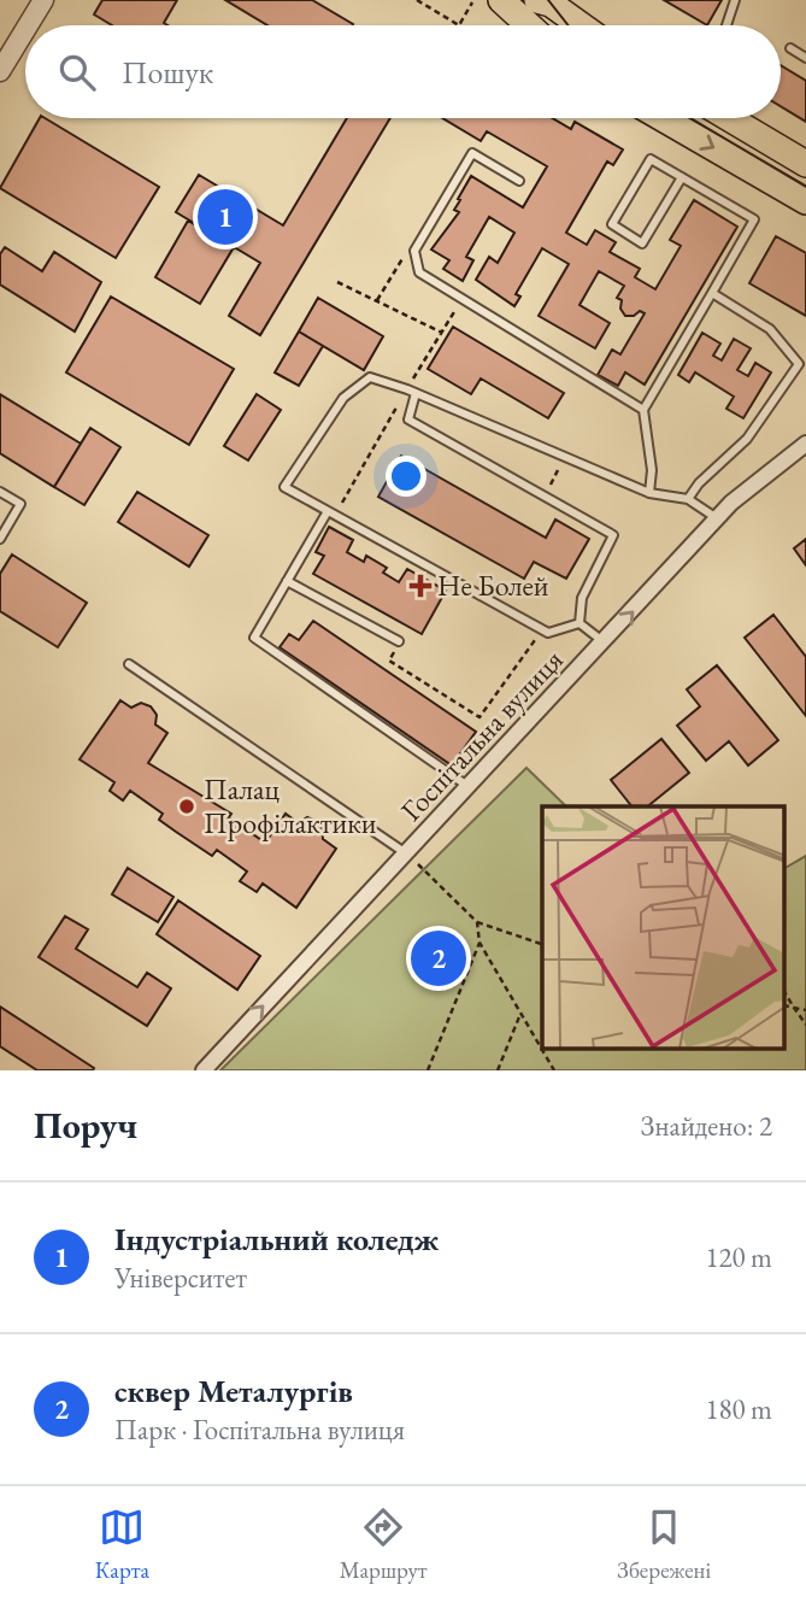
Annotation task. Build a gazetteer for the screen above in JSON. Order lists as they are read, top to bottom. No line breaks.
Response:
{"streets":{"street":["Госпітальна вулиця"]},"one_way":["Госпітальна вулиця"],"places":{"health":["Не Болей"],"other":["Палац Профілактики"]},"page":{"search":"Пошук","pins":["1","2"],"heading":["Поруч","Знайдено: 2"],"list":[{"mark":"1","name":"Індустріальний коледж","note":"Університет","value":"120 m"},{"mark":"2","name":"сквер Металургів","note":"Парк · Госпітальна вулиця","value":"180 m"}],"nav":["Карта","Маршрут","Збережені"]}}
